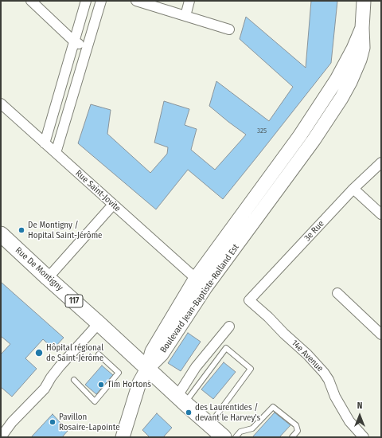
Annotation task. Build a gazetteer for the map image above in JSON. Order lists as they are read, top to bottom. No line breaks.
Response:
{"streets":{"main road":["Rue De Montigny","117"],"street":["Rue Saint-Jovite","3e Rue","Boulevard Jean-Baptiste-Rolland Est","14e Avenue"]},"crossings":[["Rue Saint-Jovite","Boulevard Jean-Baptiste-Rolland Est"],["3e Rue","14e Avenue"],["Rue De Montigny","Boulevard Jean-Baptiste-Rolland Est"],["Rue De Montigny","117"],["Boulevard Jean-Baptiste-Rolland Est","117"]],"places":["De Montigny / Hopital Saint-Jérôme","Hôpital régional de Saint-Jérôme","Tim Hortons","des Laurentides / devant le Harvey's","Pavillon Rosaire-Lapointe"],"house_numbers":["325"],"north":"top"}
